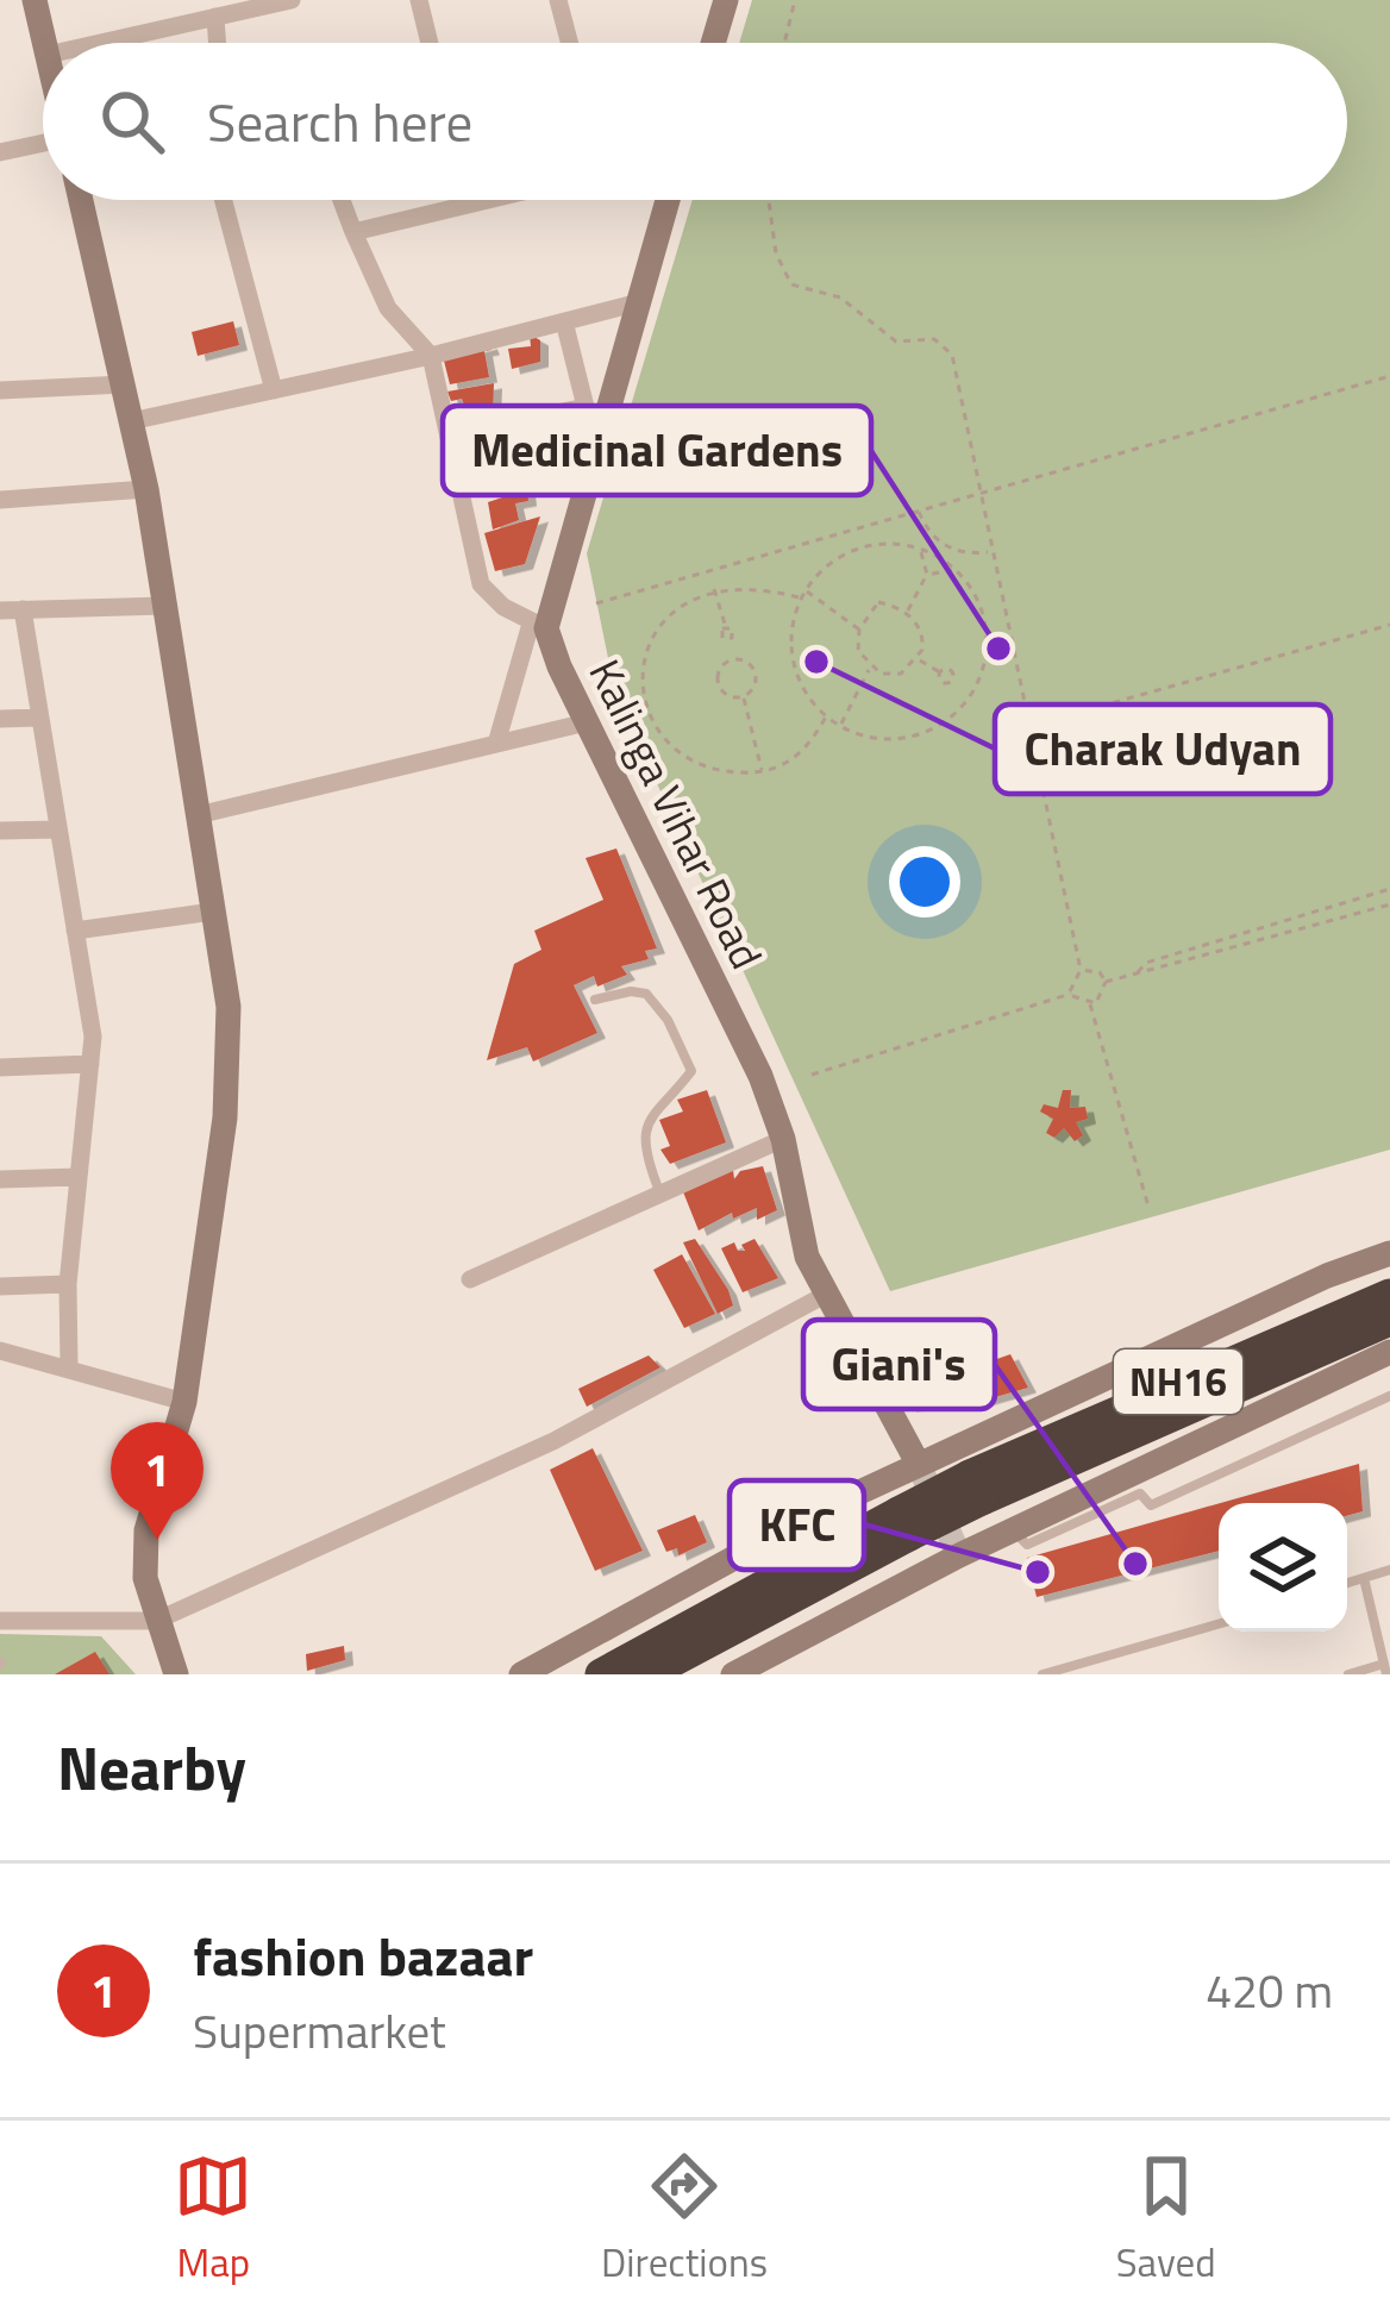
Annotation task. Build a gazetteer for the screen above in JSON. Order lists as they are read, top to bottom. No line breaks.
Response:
{"streets":{"highway":["NH16"],"street":["Kalinga Vihar Road"]},"places":["Medicinal Gardens","Charak Udyan","Giani's","KFC"],"page":{"search":"Search here","pins":"1","heading":"Nearby","list":[{"mark":"1","name":"fashion bazaar","note":"Supermarket","value":"420 m"}],"nav":["Map","Directions","Saved"]}}
